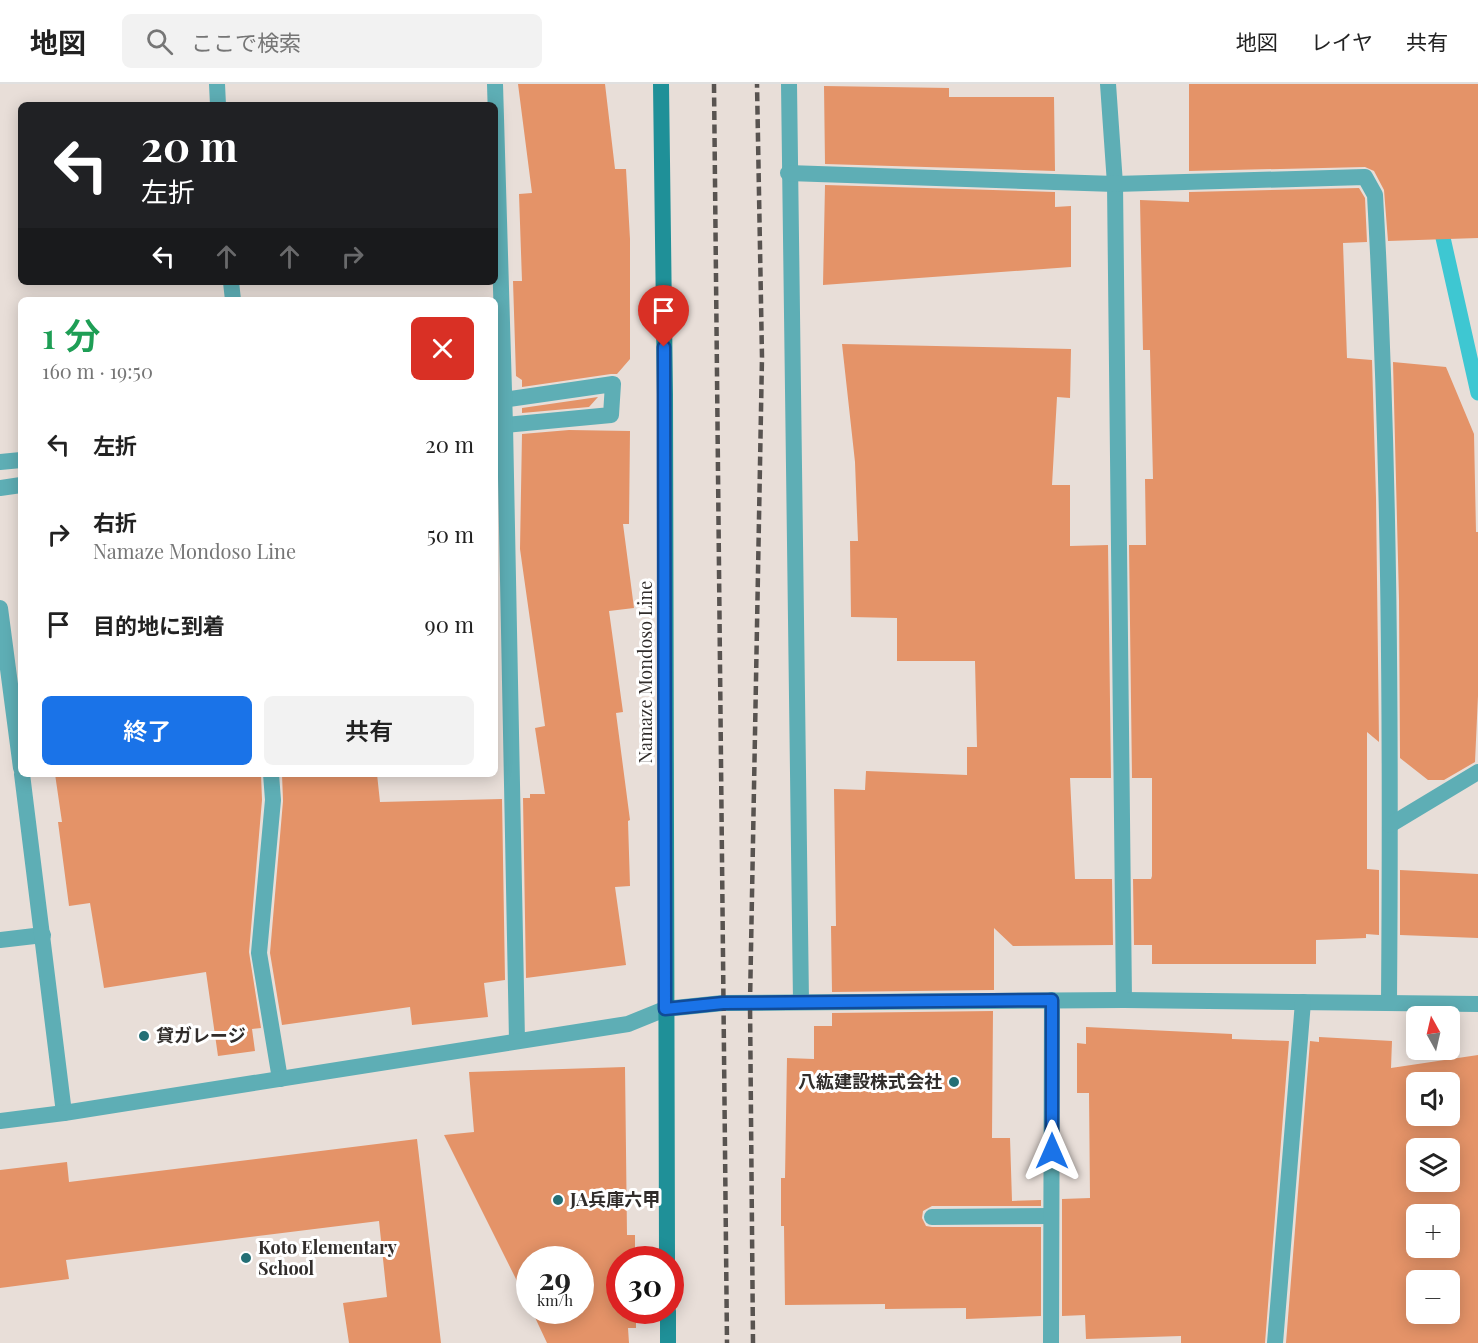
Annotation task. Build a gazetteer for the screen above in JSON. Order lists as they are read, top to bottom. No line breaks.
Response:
{"streets":{"main road":["Namaze Mondoso Line"]},"places":["貸ガレージ","八紘建設株式会社","JA兵庫六甲","Koto Elementary School"],"north":"top","page":{"header":"地図","search":"ここで検索","nav":["地図","レイヤ","共有"],"turn":["20 m","左折"],"heading":["1 分","160 m · 19:50"],"list":[{"name":"左折","value":"20 m"},{"name":"右折","note":"Namaze Mondoso Line","value":"50 m"},{"name":"目的地に到着","value":"90 m"}],"buttons":["終了","共有"],"map_buttons":["+","−"],"speed":"29 km/h","limit":"30"}}
